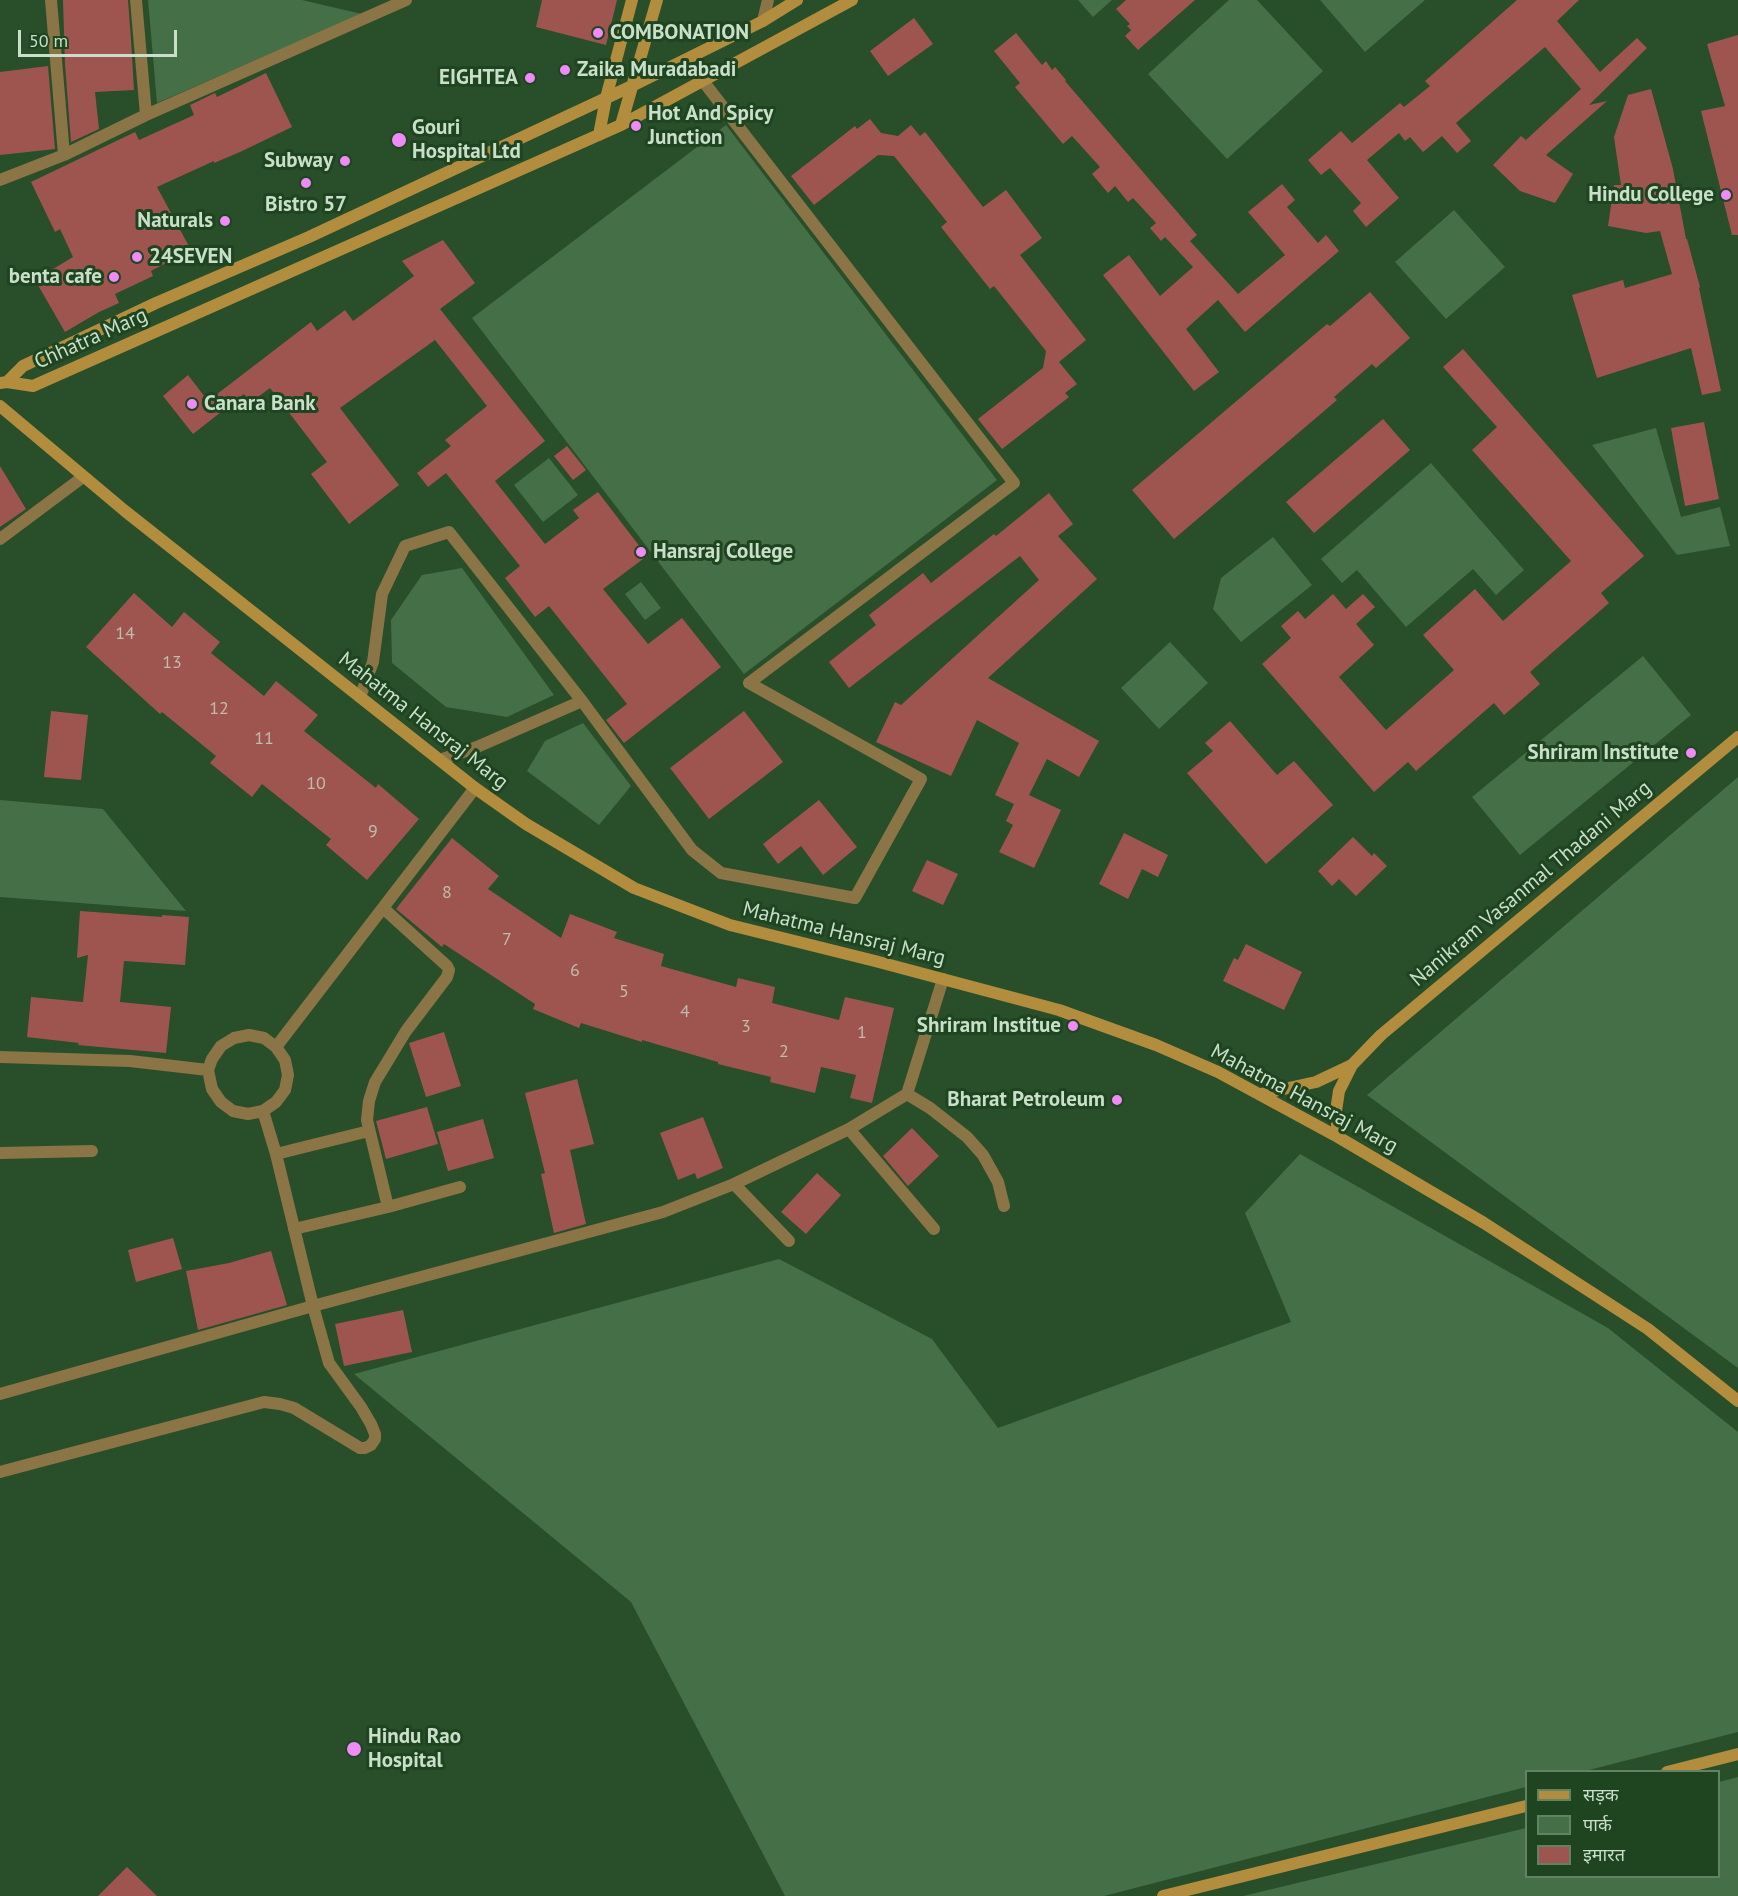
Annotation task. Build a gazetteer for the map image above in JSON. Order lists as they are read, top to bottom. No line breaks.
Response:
{"streets":{"street":["Chhatra Marg","Mahatma Hansraj Marg","Nanikram Vasanmal Thadani Marg"]},"places":["COMBONATION","Zaika Muradabadi","EIGHTEA","Hot And Spicy Junction","Gouri Hospital Ltd","Subway","Bistro 57","Hindu College","Naturals","24SEVEN","benta cafe","Canara Bank","Hansraj College","Shriram Institute","Shriram Institue","Bharat Petroleum","Hindu Rao Hospital"],"house_numbers":["14","13","12","11","10","9","8","7","6","5","4","3","1","2"],"legend":["सड़क","पार्क","इमारत"],"scale_bar":"50 m"}
